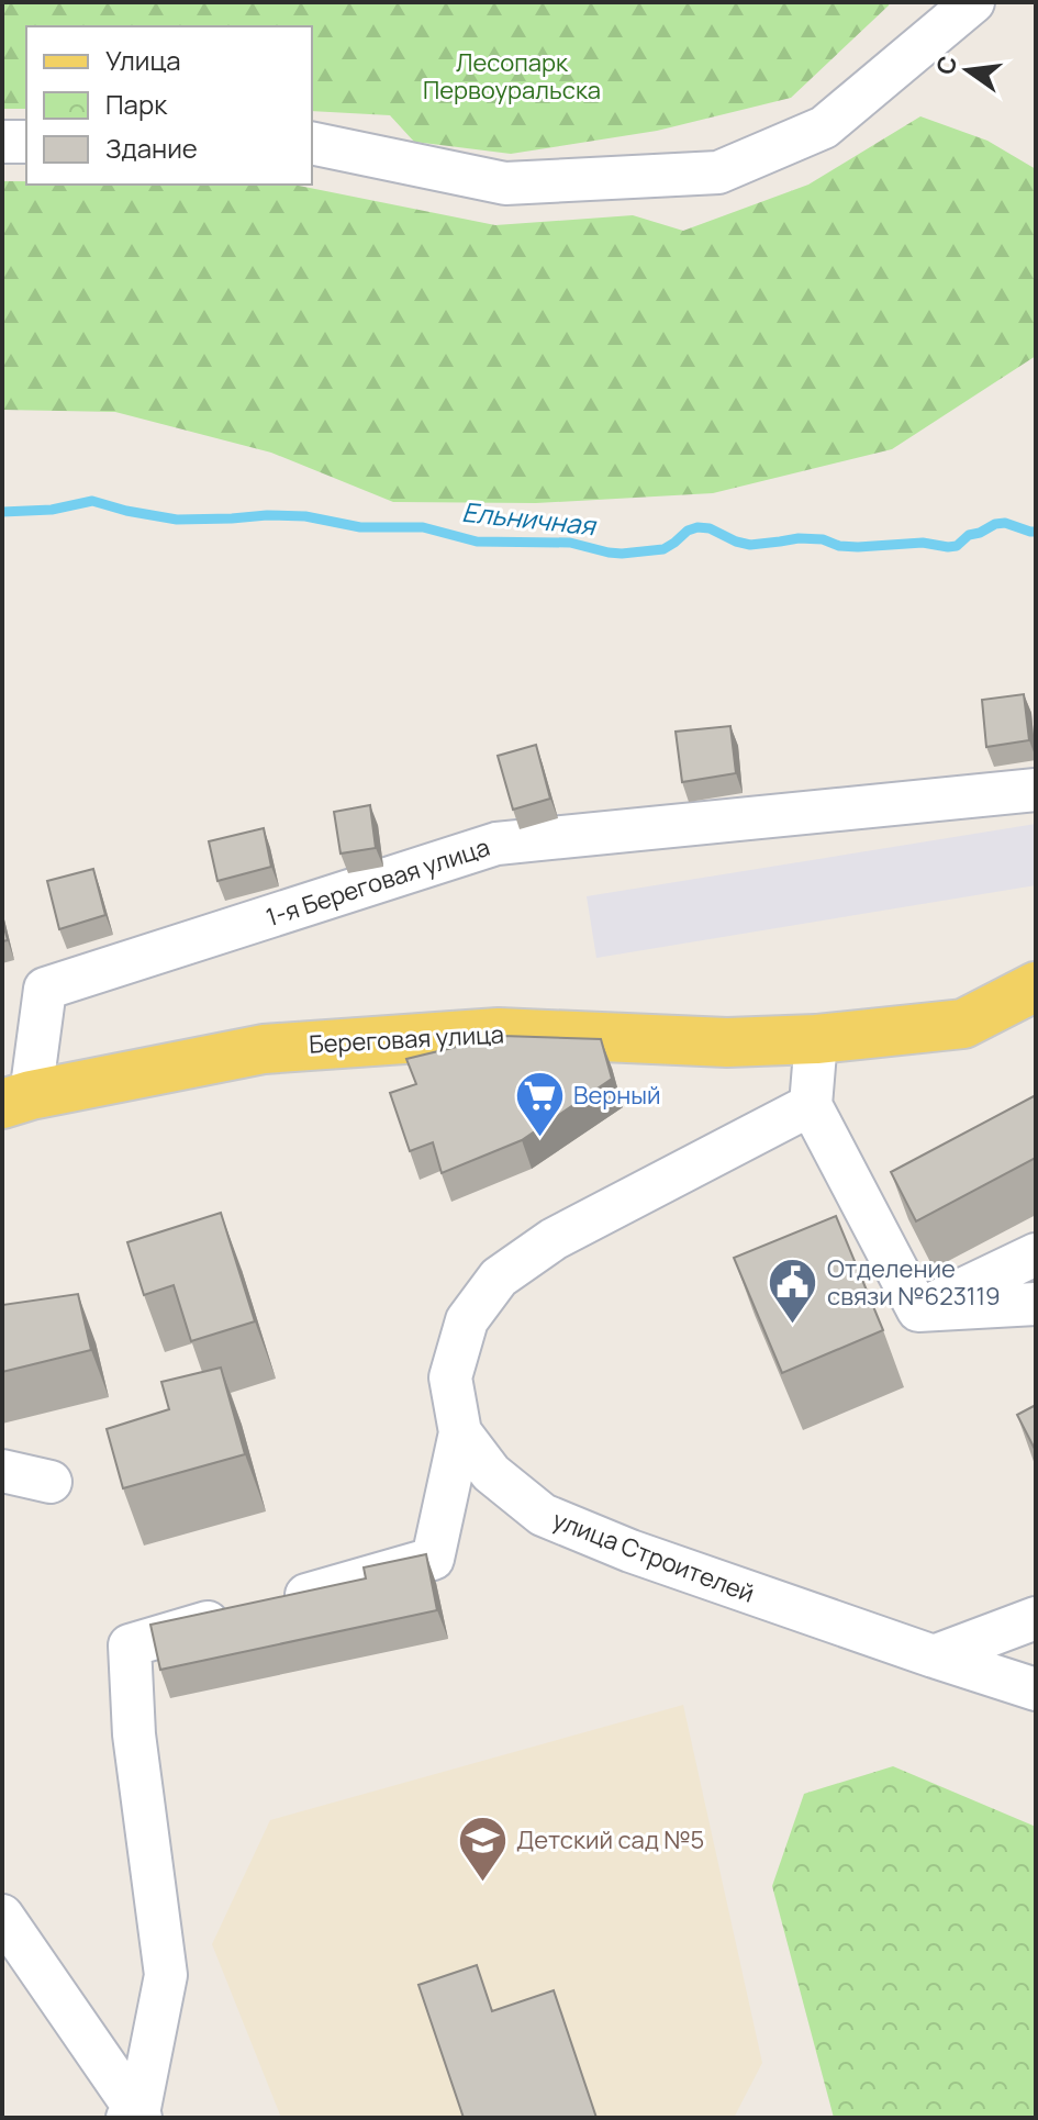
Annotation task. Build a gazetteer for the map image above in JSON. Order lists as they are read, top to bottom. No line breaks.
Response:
{"streets":{"main road":["Береговая улица"],"street":["1-я Береговая улица","улица Строителей"]},"crossings":[["1-я Береговая улица","Береговая улица"]],"water":["Ельничная"],"parks":["Лесопарк Первоуральска"],"places":{"supermarket":["Верный"],"public building":["Отделение связи №623119"],"school or university":["Детский сад №5"]},"legend":["Улица","Парк","Здание"],"north":"left"}
